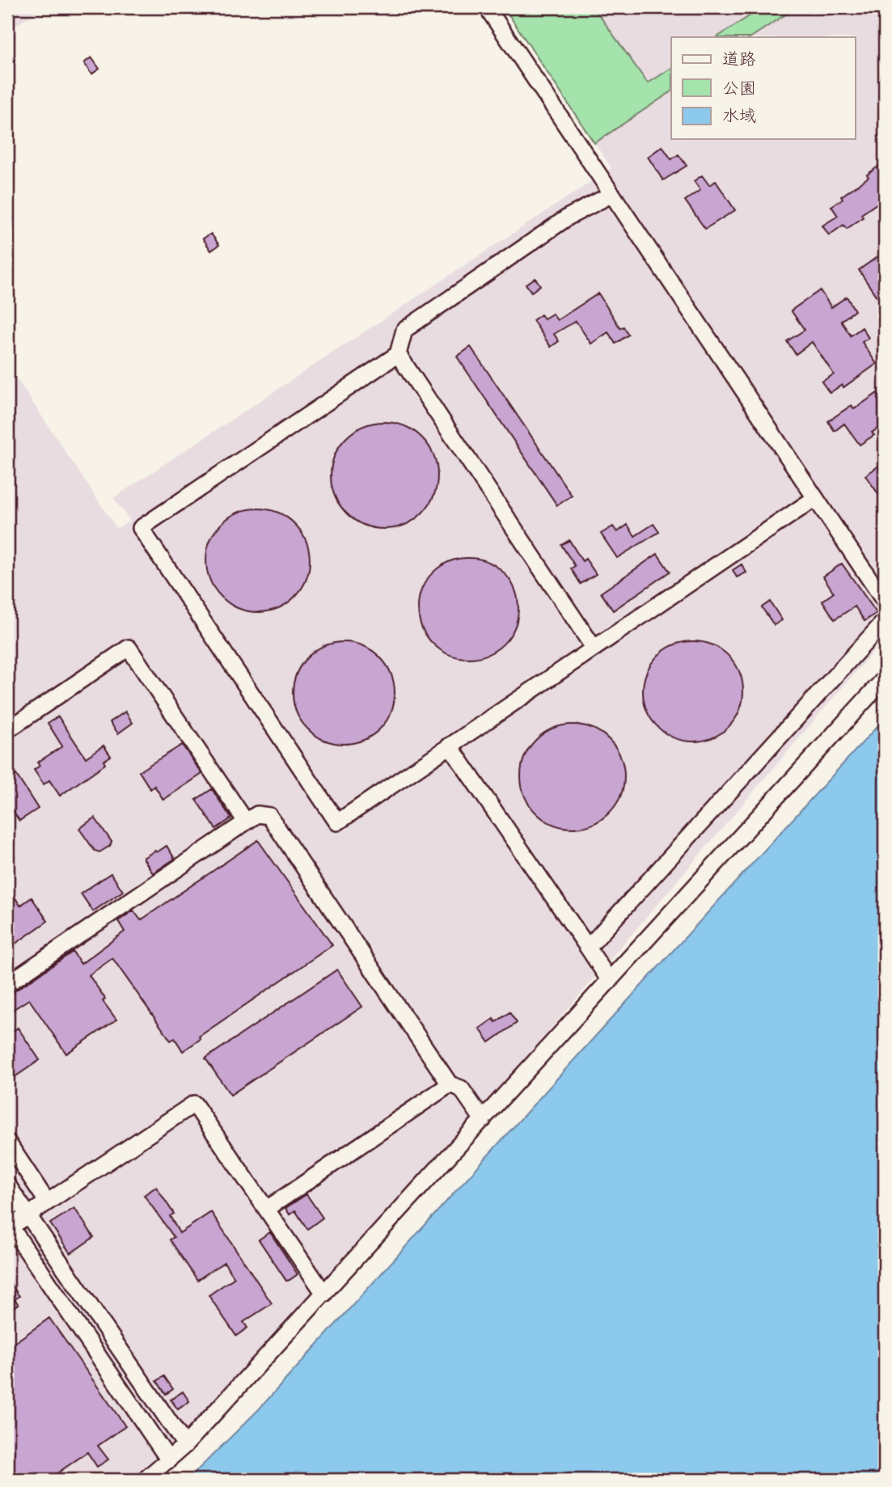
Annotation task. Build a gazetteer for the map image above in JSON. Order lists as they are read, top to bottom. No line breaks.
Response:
{"legend":["道路","公園","水域"]}
